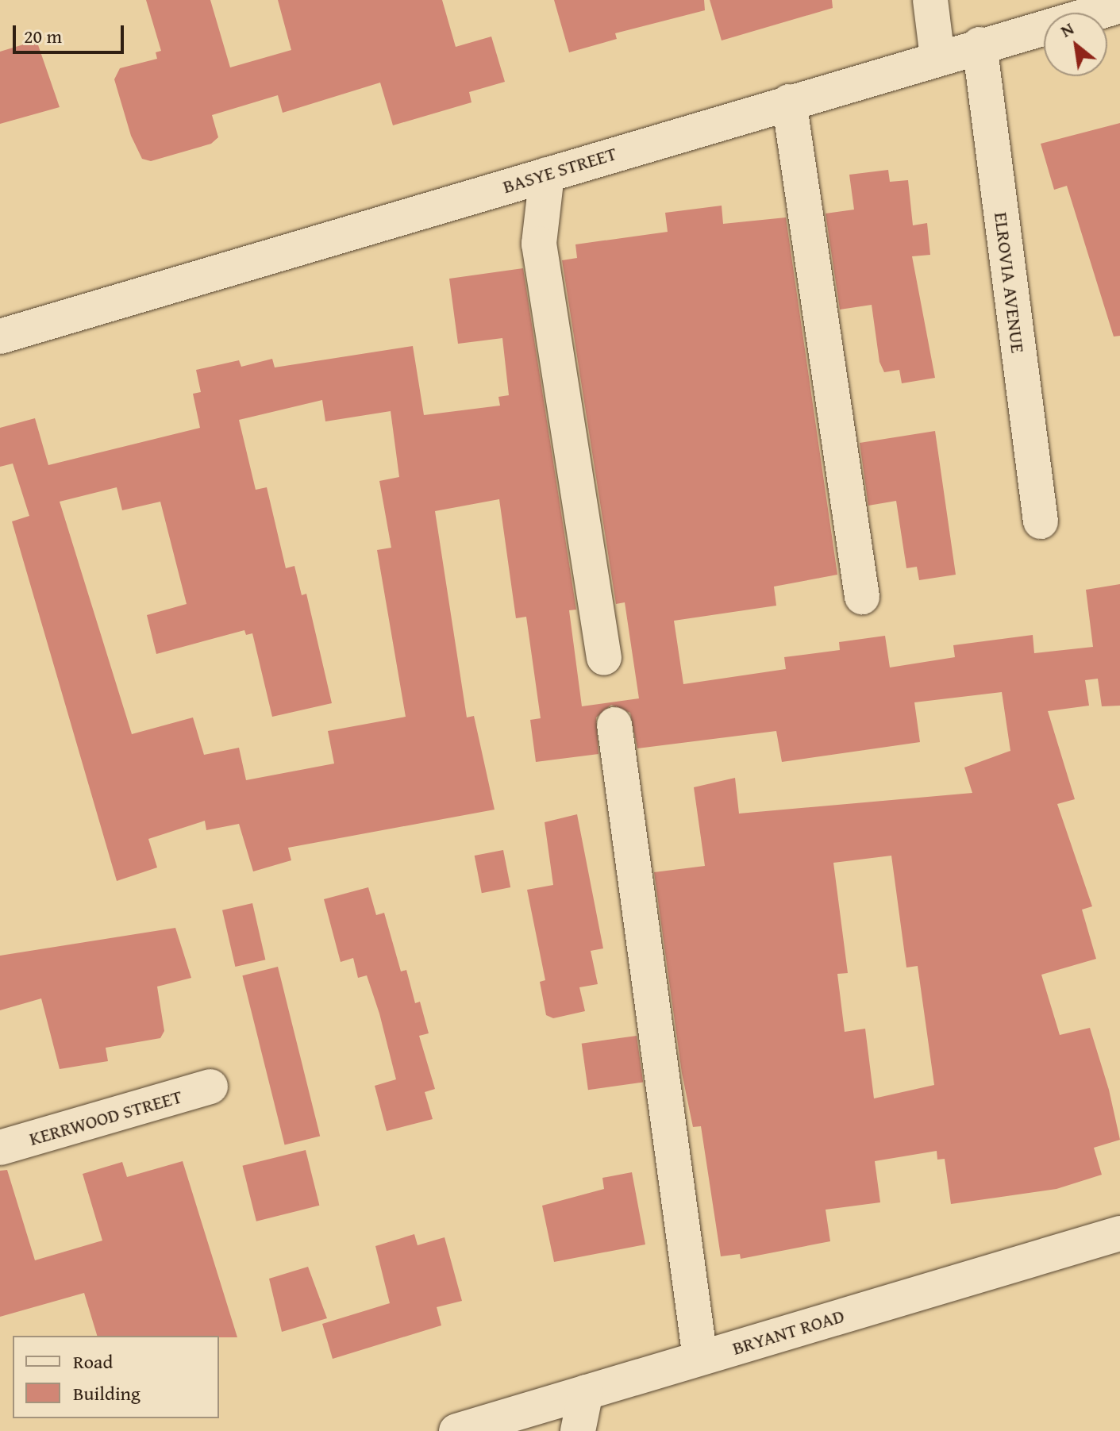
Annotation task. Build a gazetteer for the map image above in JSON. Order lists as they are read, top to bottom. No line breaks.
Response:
{"streets":{"street":["BASYE STREET","ELROVIA AVENUE","KERRWOOD STREET","BRYANT ROAD"]},"crossings":[["BASYE STREET","ELROVIA AVENUE"]],"legend":["Road","Building"],"scale_bar":"20 m","north":"top left"}
